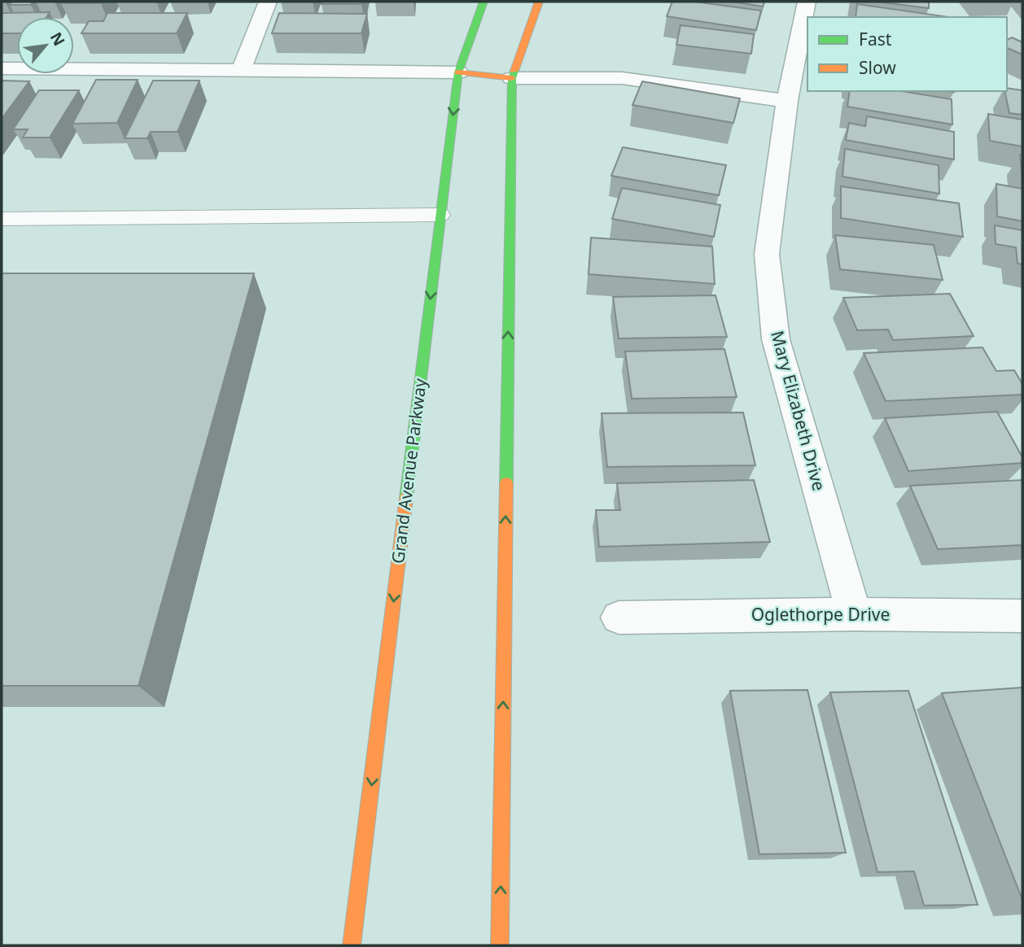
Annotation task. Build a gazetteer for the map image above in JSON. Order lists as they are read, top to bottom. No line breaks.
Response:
{"streets":{"street":["Mary Elizabeth Drive","Grand Avenue Parkway","Oglethorpe Drive"]},"crossings":[["Mary Elizabeth Drive","Oglethorpe Drive"]],"legend":["Fast","Slow"],"north":"top right"}
